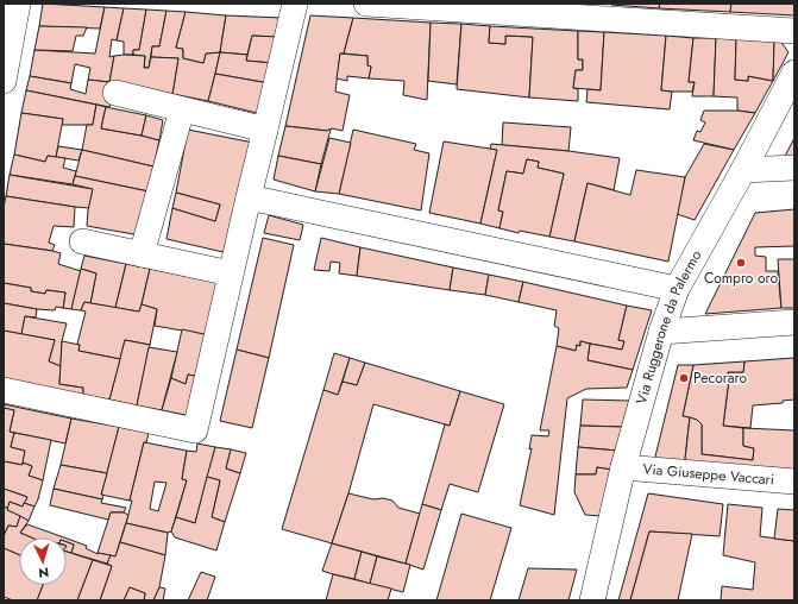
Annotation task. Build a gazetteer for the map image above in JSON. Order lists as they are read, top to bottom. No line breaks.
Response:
{"streets":{"street":["Via Ruggerone da Palermo","Via Giuseppe Vaccari"]},"crossings":[["Via Ruggerone da Palermo","Via Giuseppe Vaccari"]],"places":["Compro oro","Pecoraro"],"north":"bottom"}
